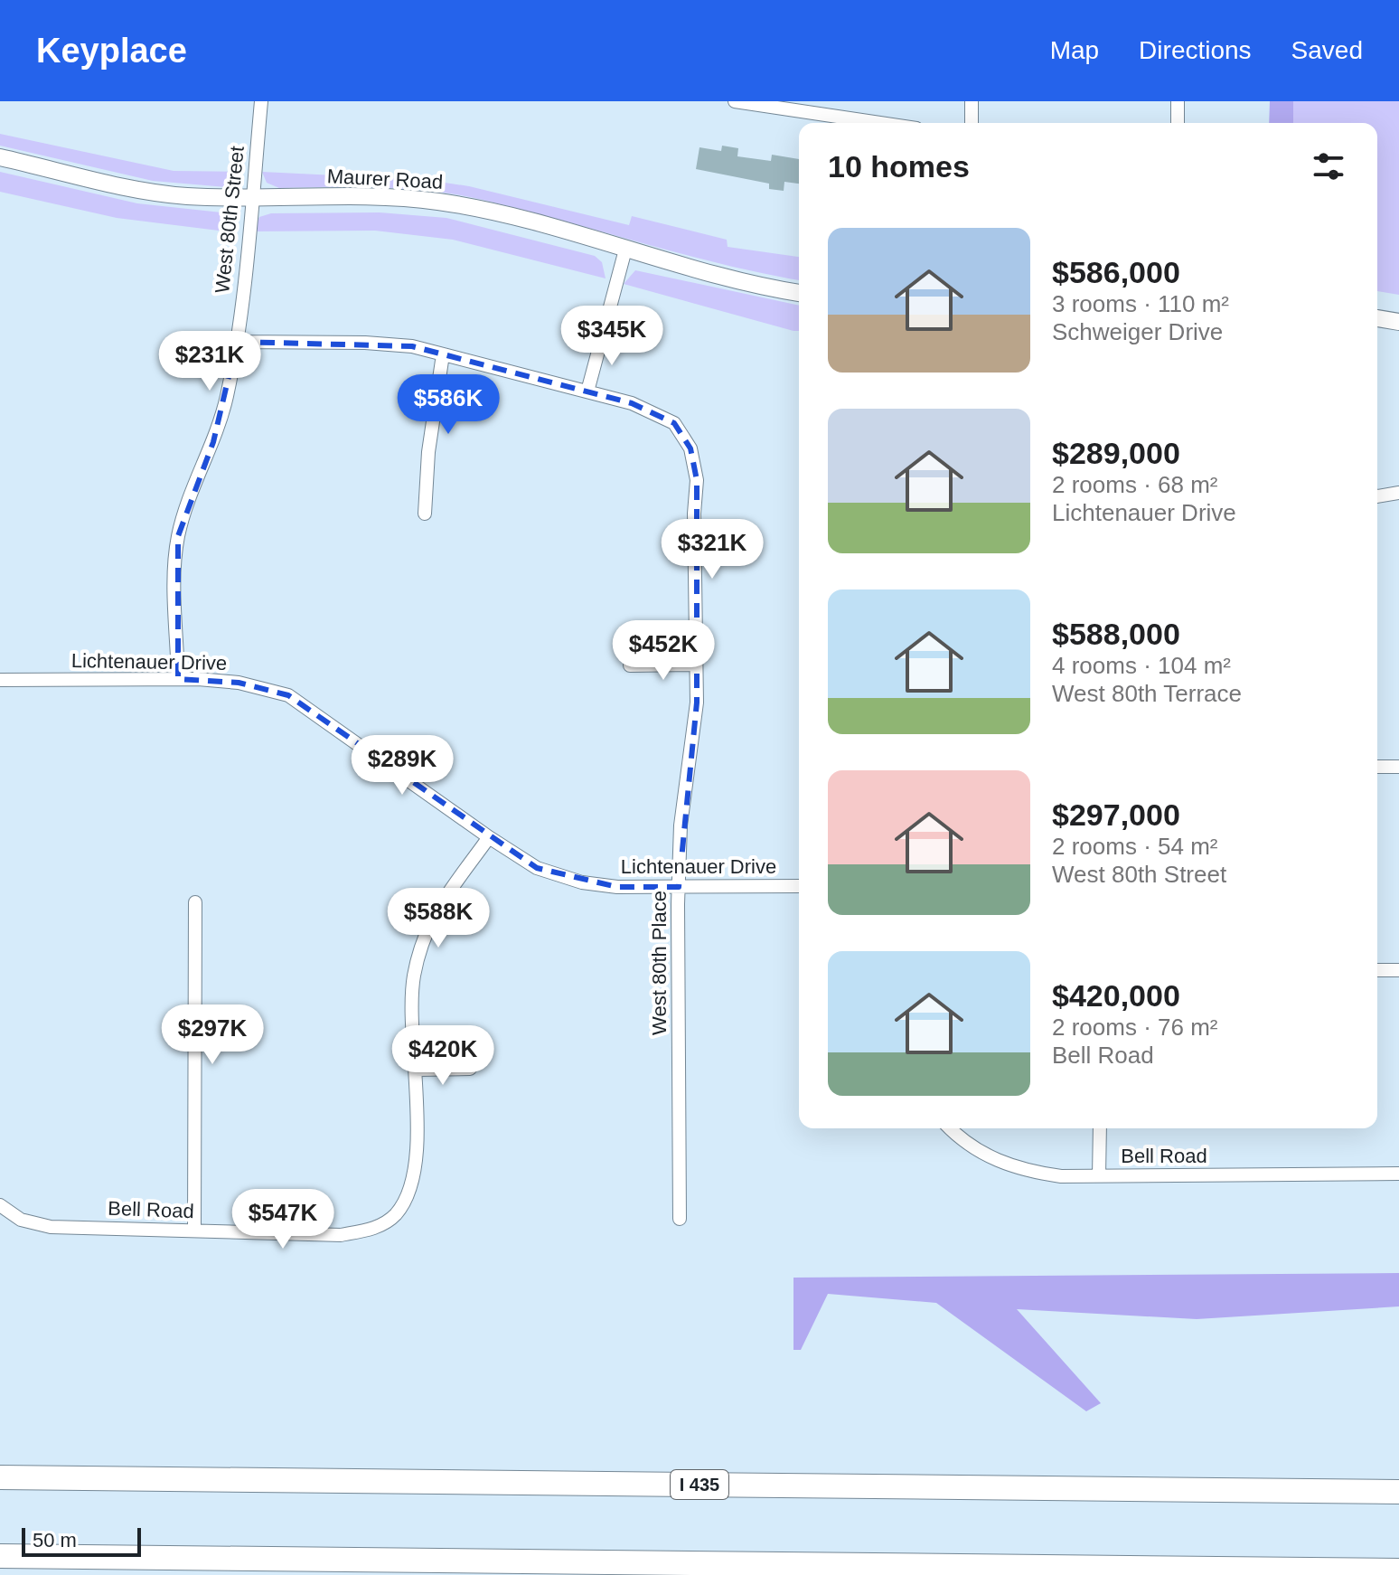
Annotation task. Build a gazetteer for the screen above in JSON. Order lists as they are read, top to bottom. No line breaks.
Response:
{"streets":{"highway":["I 435"],"street":["Maurer Road","West 80th Street","Lichtenauer Drive","West 80th Place","Bell Road"]},"crossings":[["Maurer Road","West 80th Street"],["West 80th Street","Lichtenauer Drive"],["West 80th Street","West 80th Place"],["Lichtenauer Drive","West 80th Place"],["Lichtenauer Drive","Bell Road"]],"scale_bar":"50 m","page":{"header":"Keyplace","nav":["Map","Directions","Saved"],"heading":"10 homes","list":[{"name":"$586,000","note":"3 rooms · 110 m² · Schweiger Drive"},{"name":"$289,000","note":"2 rooms · 68 m² · Lichtenauer Drive"},{"name":"$588,000","note":"4 rooms · 104 m² · West 80th Terrace"},{"name":"$297,000","note":"2 rooms · 54 m² · West 80th Street"},{"name":"$420,000","note":"2 rooms · 76 m² · Bell Road"}],"price":["$345K","$231K","$586K","$321K","$452K","$289K","$588K","$297K","$420K","$547K"],"scale":"50 m"}}
